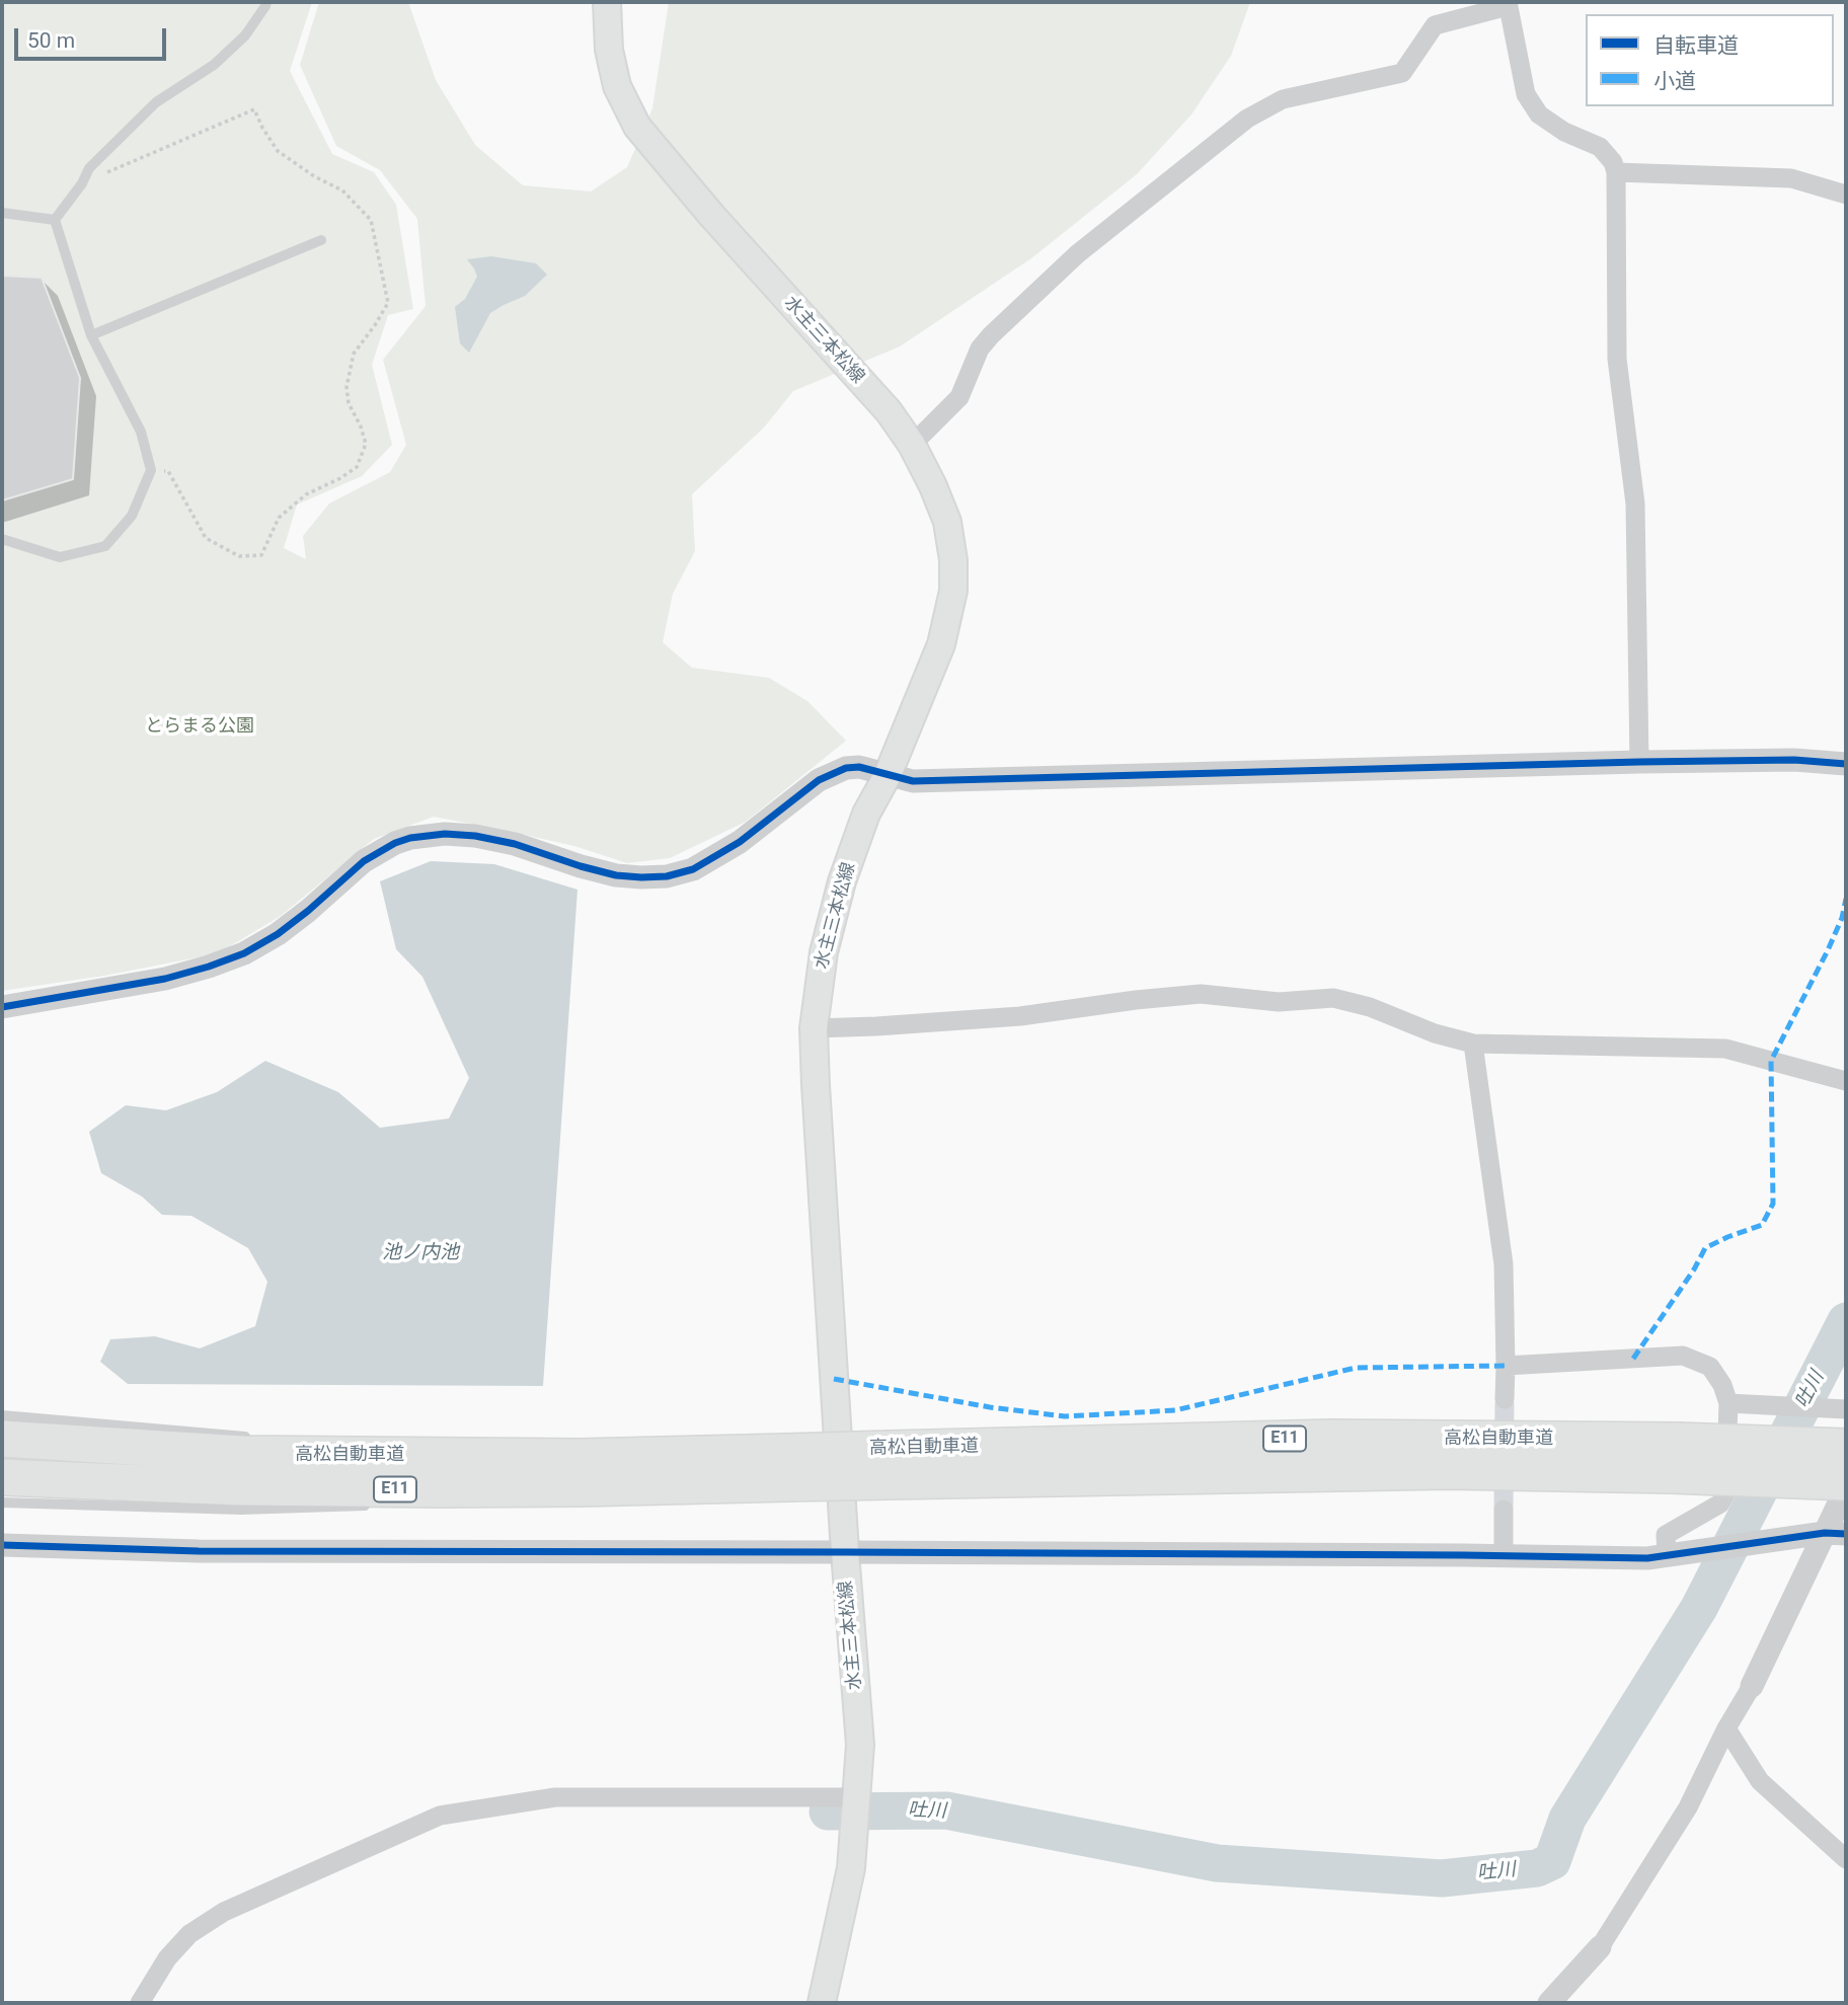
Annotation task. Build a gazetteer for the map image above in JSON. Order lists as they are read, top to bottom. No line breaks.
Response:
{"streets":{"highway":["E11","高松自動車道"],"main road":["水主三本松線"]},"water":["池ノ内池","吐川"],"parks":["とらまる公園"],"legend":["自転車道","小道"],"scale_bar":"50 m"}
